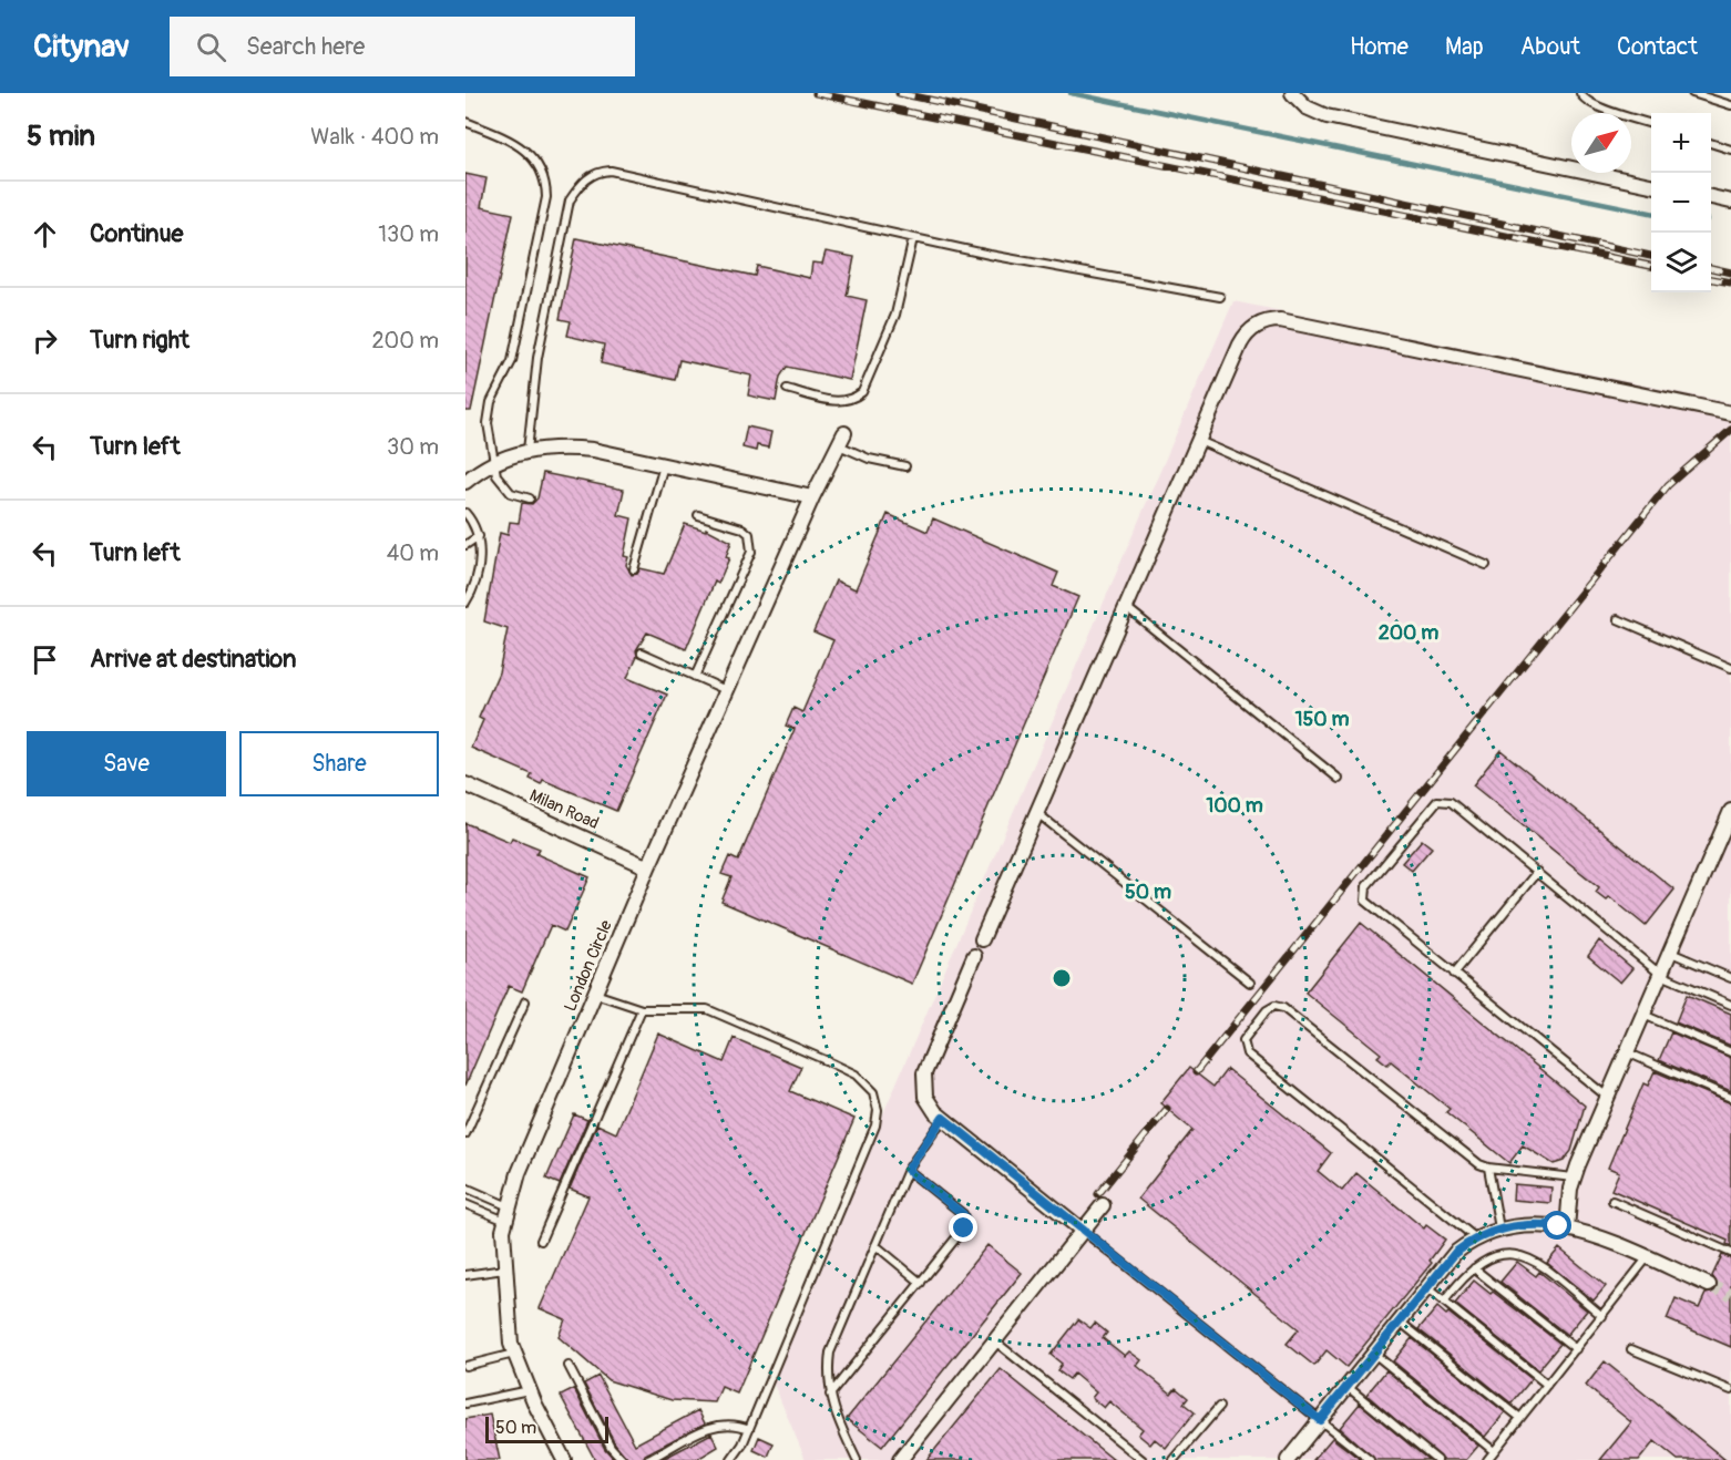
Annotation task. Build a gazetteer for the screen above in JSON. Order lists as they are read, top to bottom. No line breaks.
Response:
{"streets":{"street":["Milan Road","London Circle"]},"crossings":[["Milan Road","London Circle"]],"scale_bar":"50 m","north":"top right","page":{"header":"Citynav","search":"Search here","nav":["Home","Map","About","Contact"],"heading":["5 min","Walk · 400 m"],"map_buttons":["+","−"],"list":[["Continue","130 m"],["Turn right","200 m"],["Turn left","30 m"],["Turn left","40 m"],"Arrive at destination"],"buttons":["Save","Share"],"scale":"50 m"},"rings":["200 m","150 m","100 m","50 m"]}
